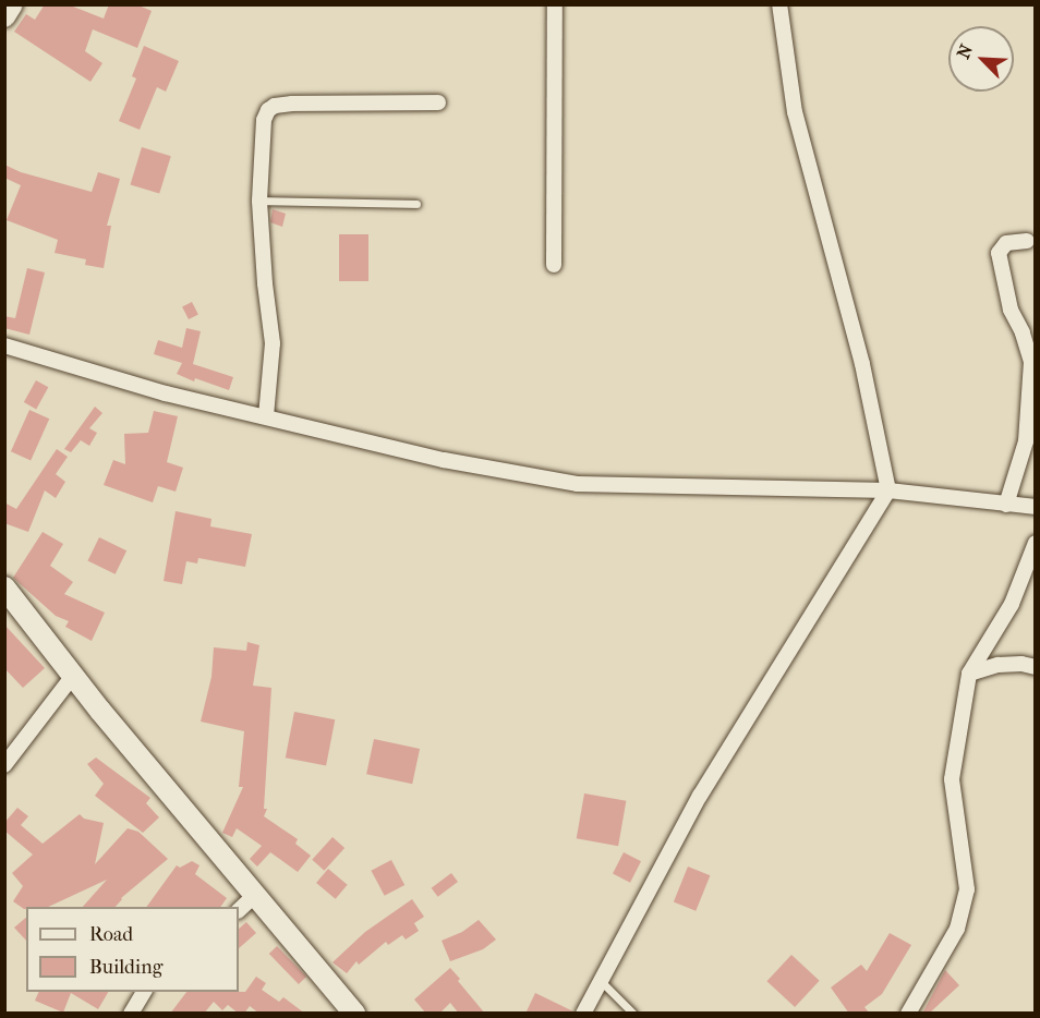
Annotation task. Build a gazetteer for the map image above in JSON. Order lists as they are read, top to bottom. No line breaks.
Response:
{"legend":["Road","Building"],"north":"top left"}
